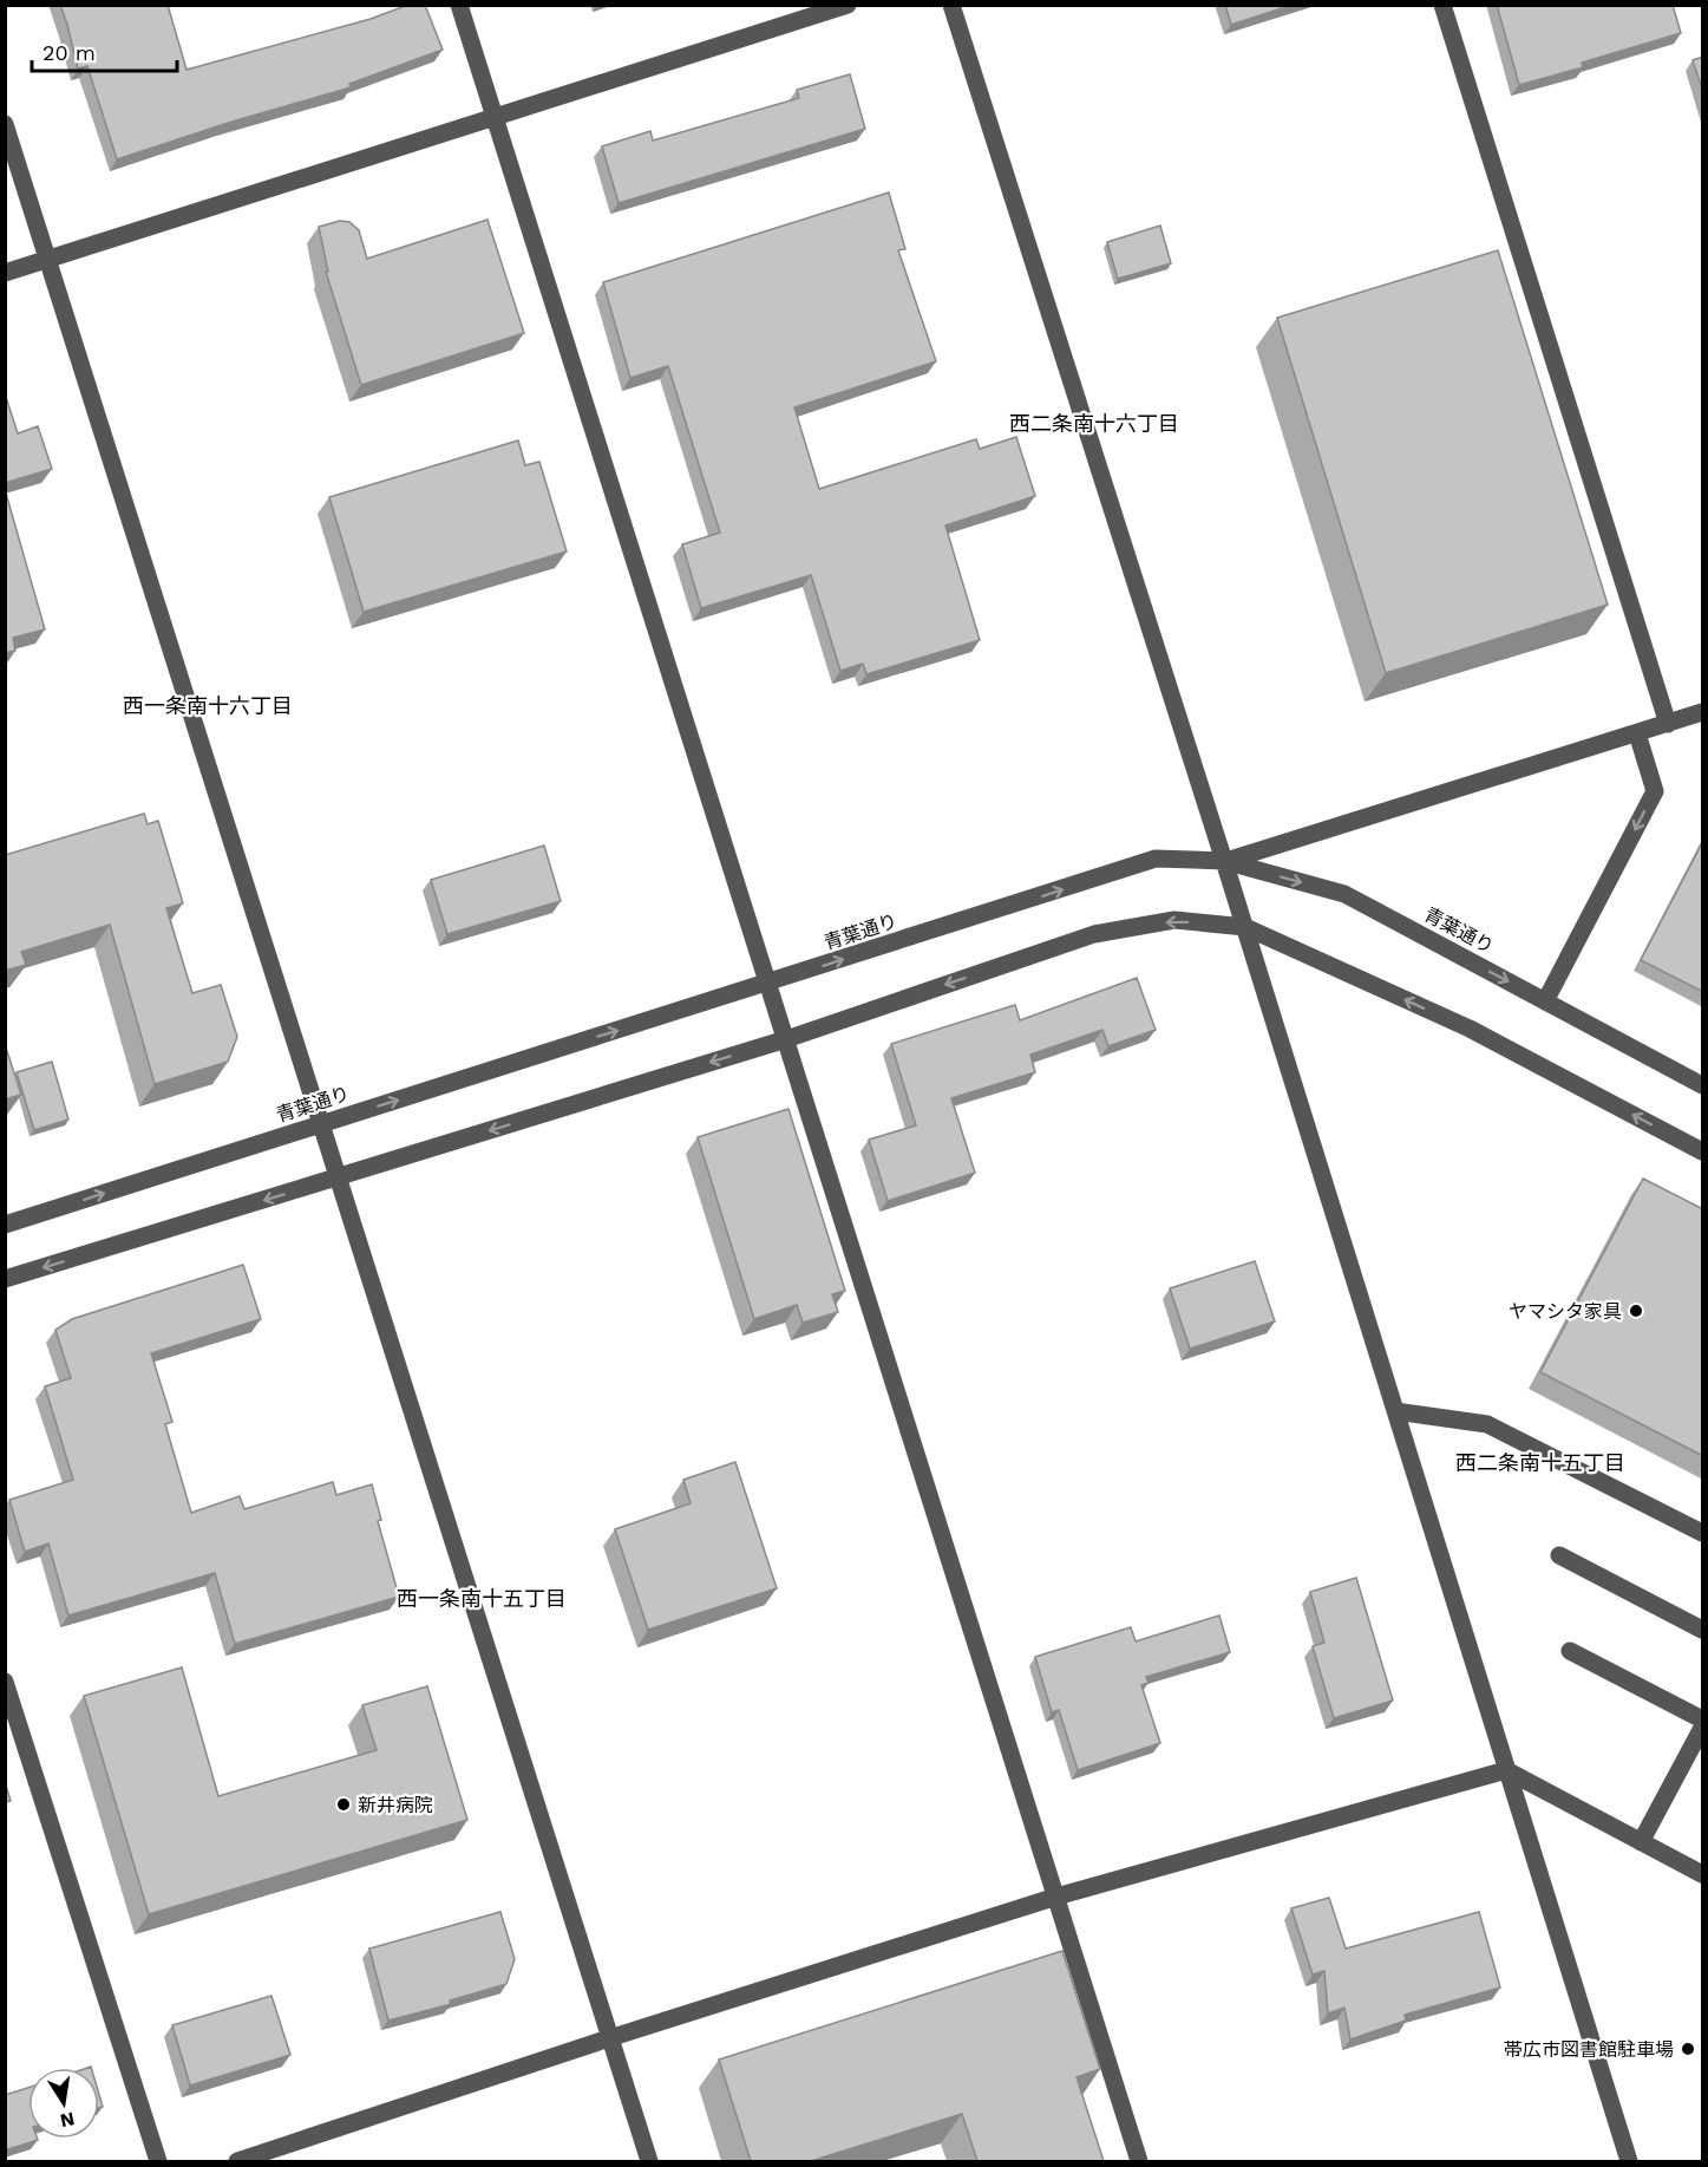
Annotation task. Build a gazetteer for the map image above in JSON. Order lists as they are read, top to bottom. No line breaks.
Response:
{"streets":{"street":["青葉通り"]},"districts":["西二条南十六丁目","西一条南十六丁目","西二条南十五丁目","西一条南十五丁目"],"places":["ヤマシタ家具","新井病院","帯広市図書館駐車場"],"scale_bar":"20 m","north":"bottom"}
